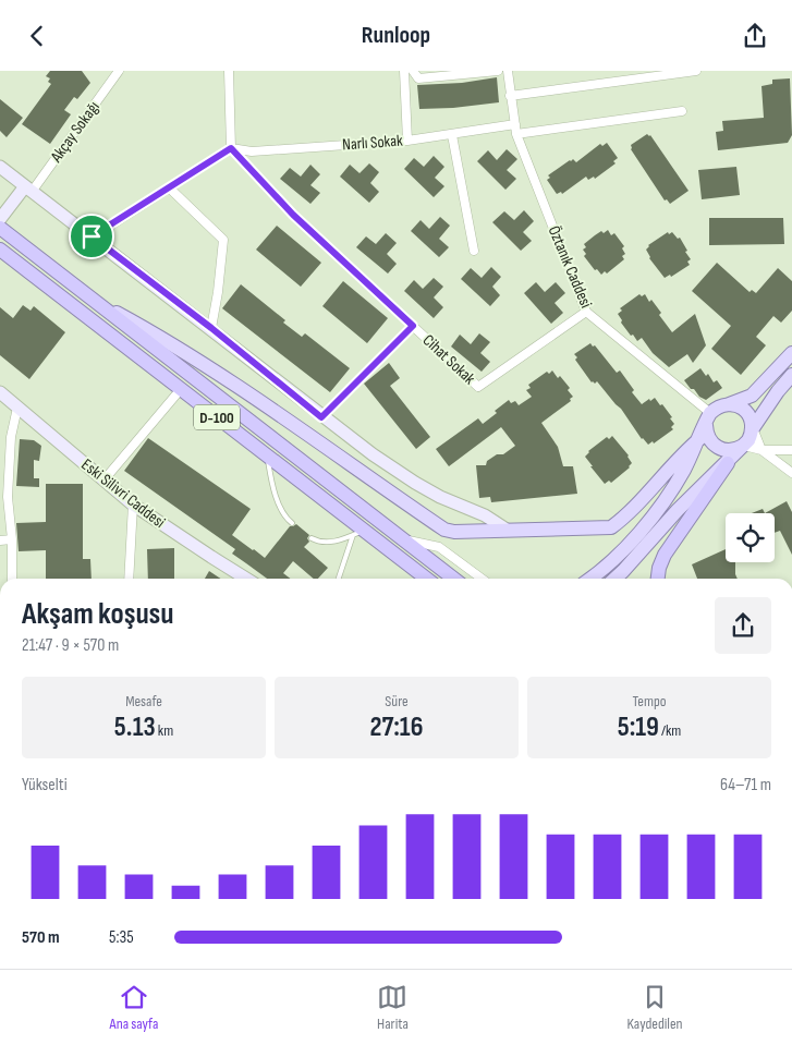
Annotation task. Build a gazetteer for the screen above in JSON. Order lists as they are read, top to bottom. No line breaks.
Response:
{"streets":{"highway":["D-100"],"main road":["Eski Silivri Caddesi"],"street":["Akçay Sokağı","Narlı Sokak","Öztanık Caddesi","Cihat Sokak"]},"crossings":[["Narlı Sokak","Öztanık Caddesi"],["Narlı Sokak","Cihat Sokak"],["Öztanık Caddesi","Cihat Sokak"]],"page":{"header":"Runloop","heading":["Akşam koşusu","21:47 · 9 × 570 m"],"stats":[["Mesafe","5.13 km"],["Süre","27:16"],["Tempo","5:19 /km"]],"chart":["Yükselti","64–71 m"],"list":[{"name":"570 m","note":"5:35"}],"tabs":["Ana sayfa","Harita","Kaydedilen"]}}
